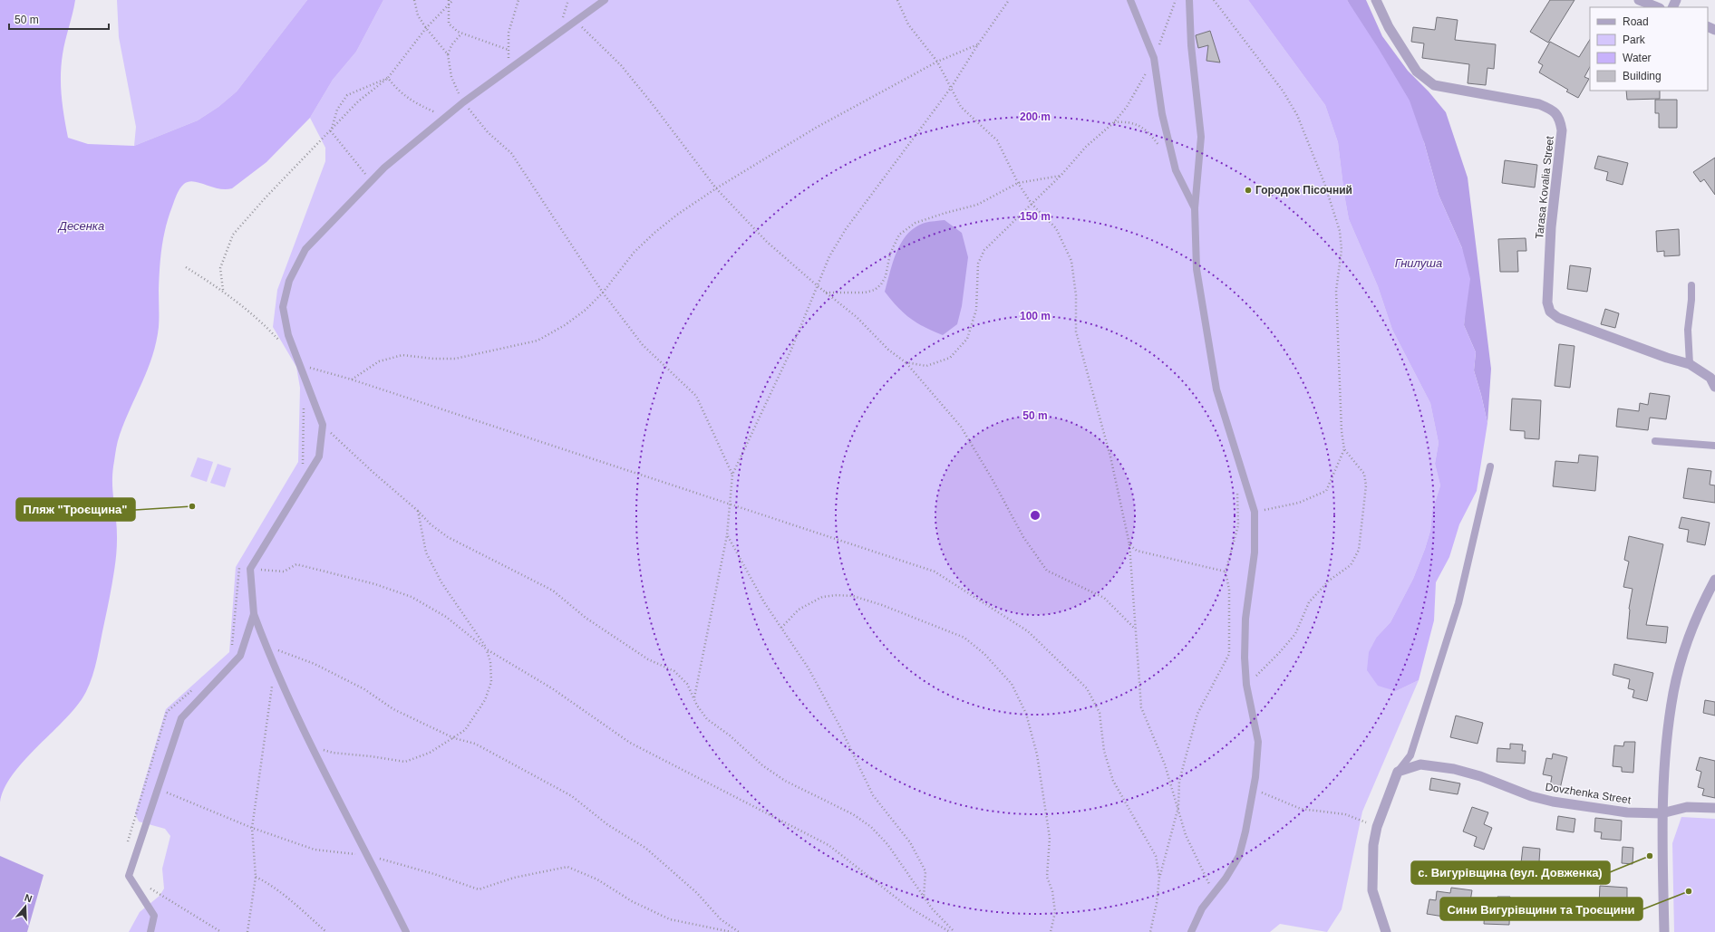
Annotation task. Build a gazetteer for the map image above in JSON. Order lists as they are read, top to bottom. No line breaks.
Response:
{"streets":{"street":["Tarasa Kovalia Street","Dovzhenka Street"]},"water":["Десенка","Гнилуша"],"places":["Городок Пісочний","Пляж \"Троєщина\"","с. Вигурівщина (вул. Довженка)","Сини Вигурівщини та Троєщини"],"legend":["Road","Park","Water","Building"],"scale_bar":"50 m","north":"top","rings":["200 m","150 m","100 m","50 m"]}
